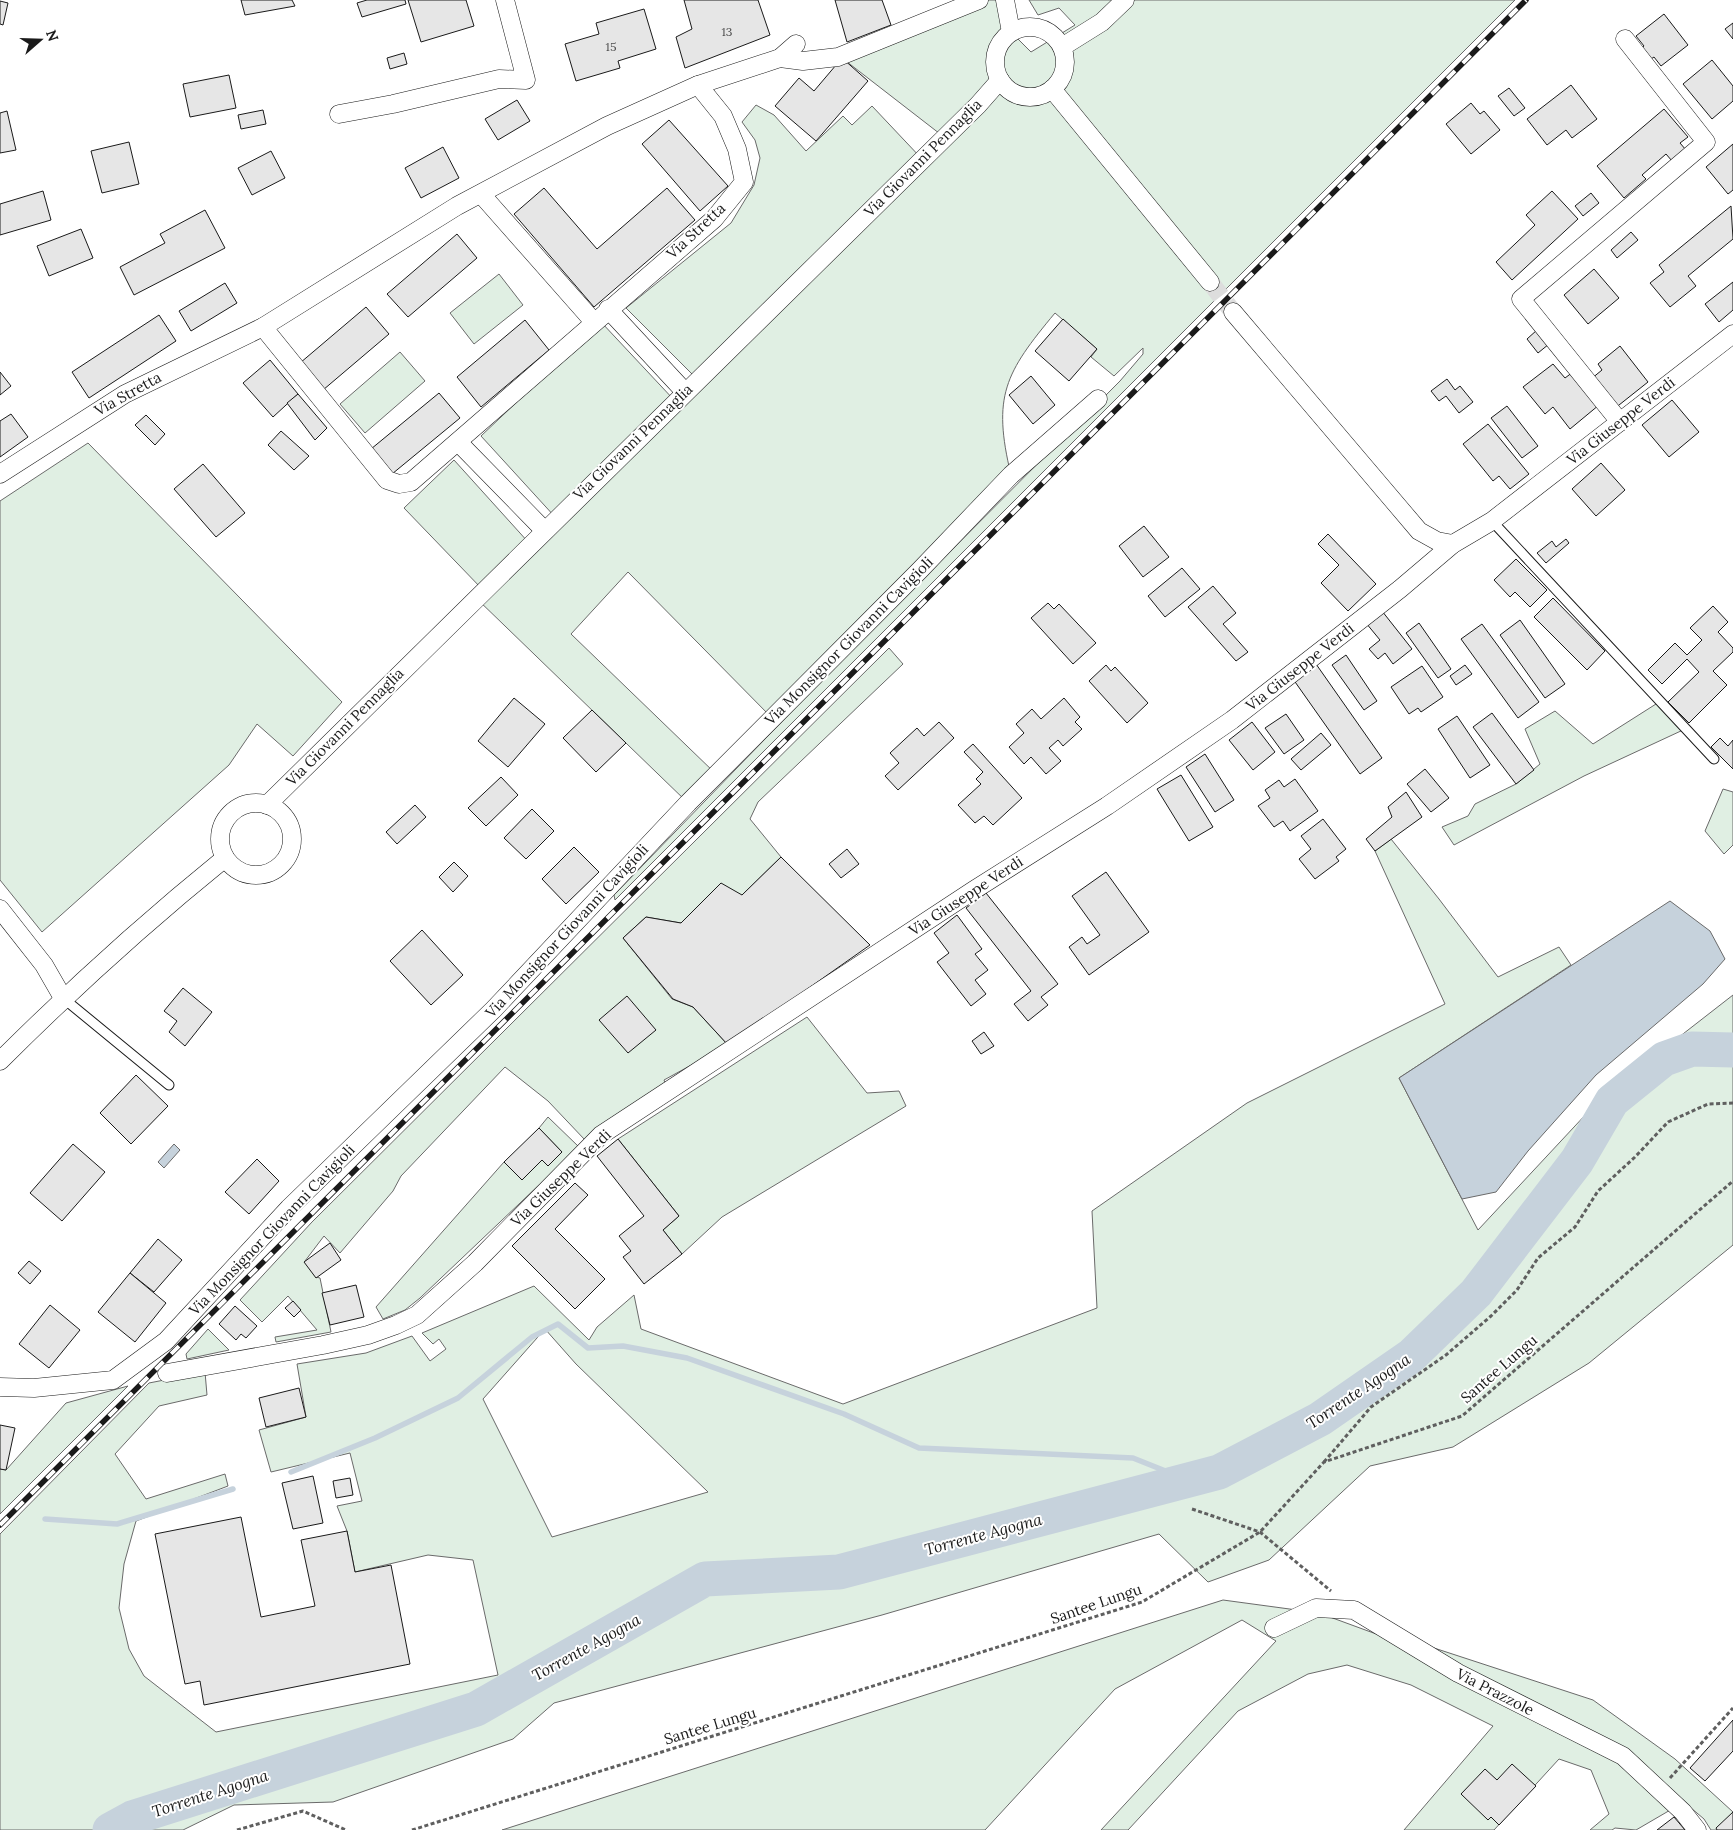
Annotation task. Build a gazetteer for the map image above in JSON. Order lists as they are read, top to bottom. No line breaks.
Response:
{"streets":{"street":["Via Giovanni Pennaglia","Via Stretta","Via Giuseppe Verdi","Via Monsignor Giovanni Cavigioli","Via Prazzole"],"path":["Santee Lungu"]},"water":["Torrente Agogna"],"house_numbers":["13","15"],"north":"right"}
